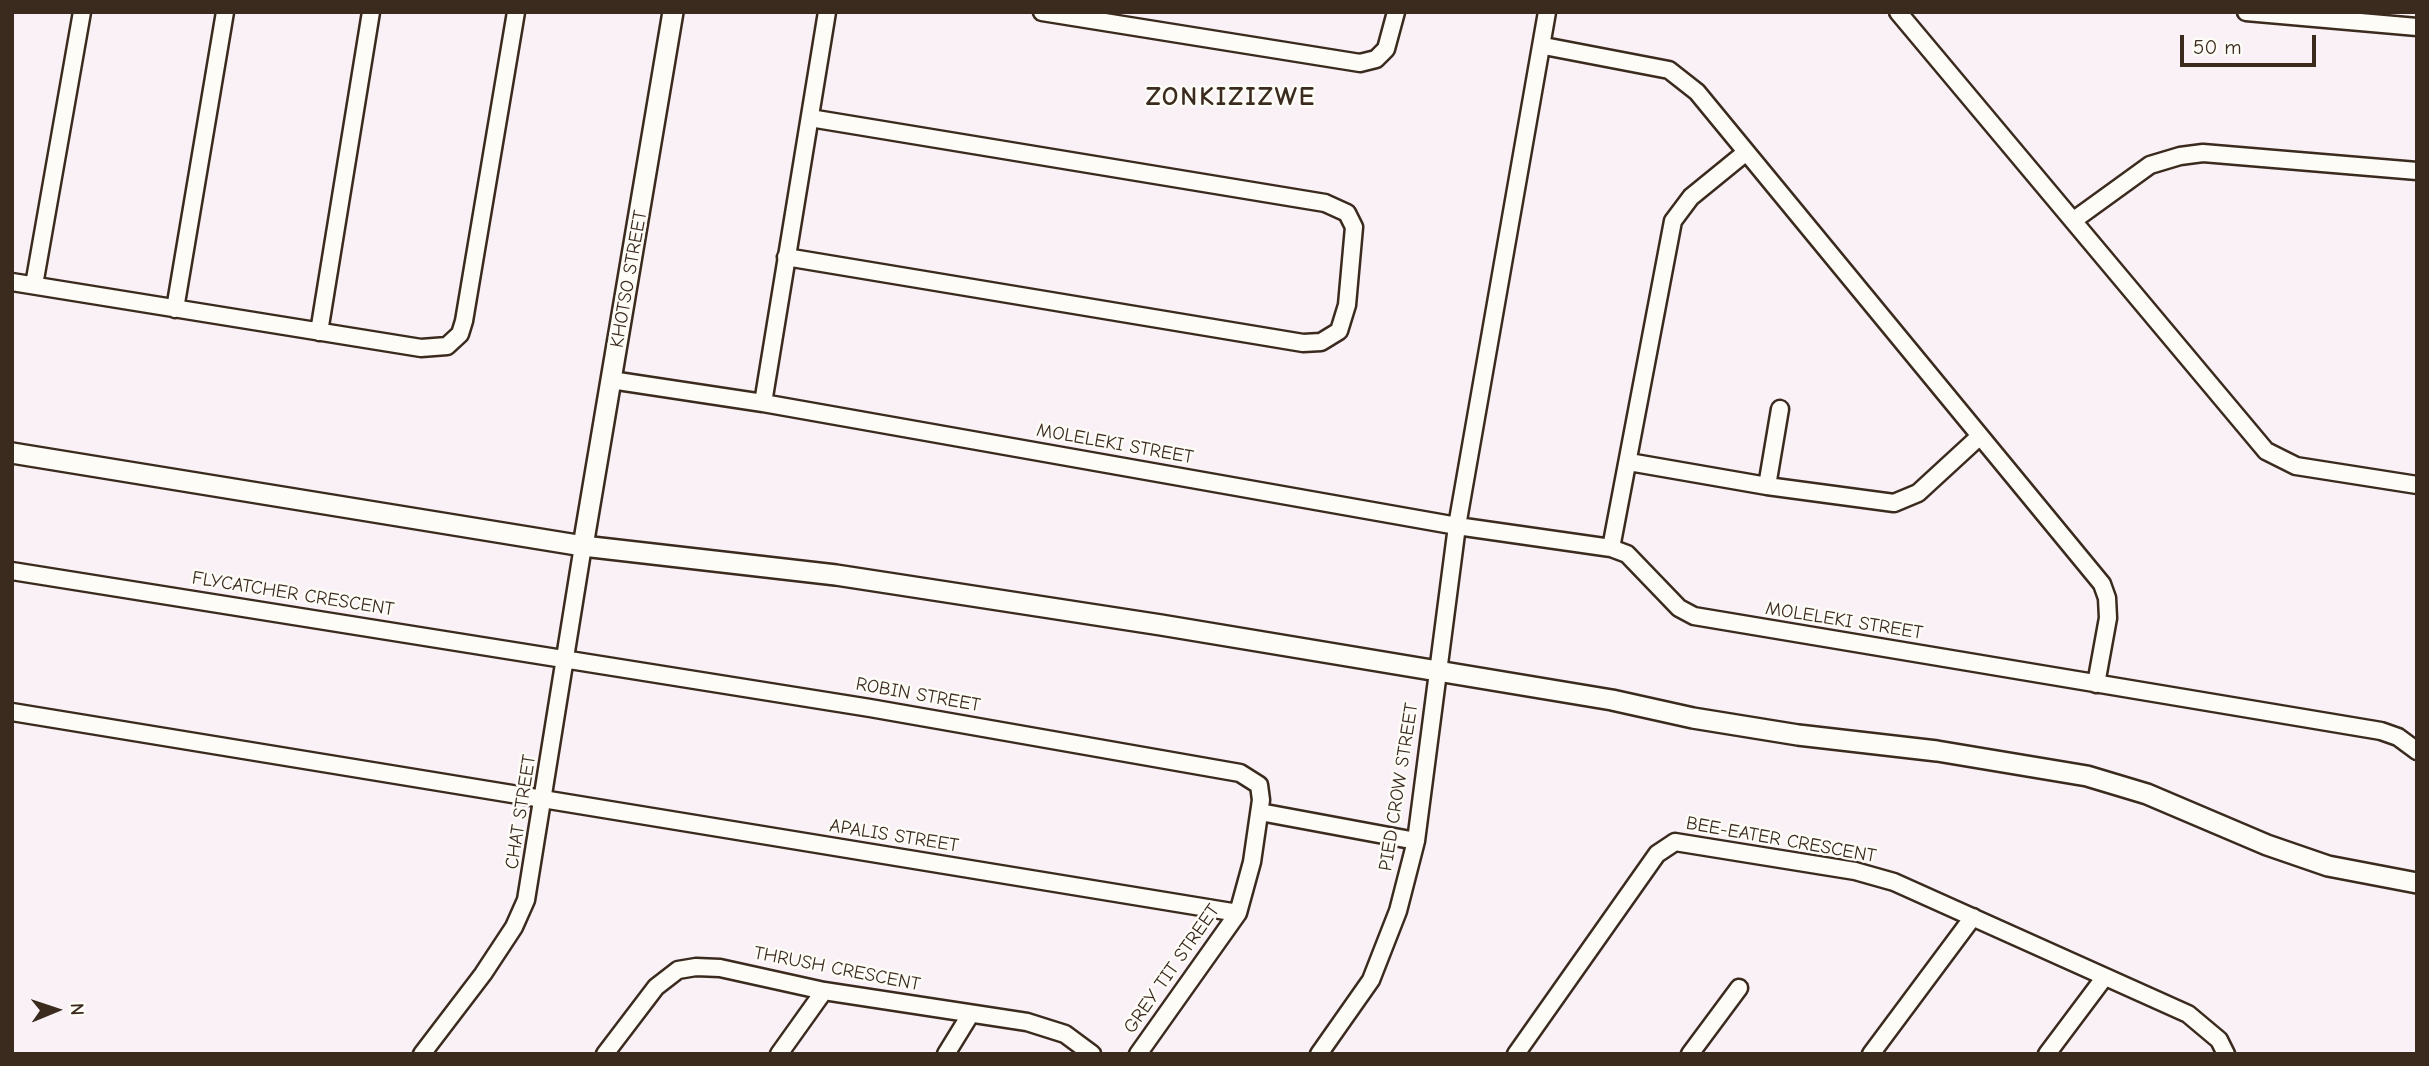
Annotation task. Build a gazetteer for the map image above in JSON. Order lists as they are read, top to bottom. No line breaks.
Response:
{"streets":{"street":["KHOTSO STREET","MOLELEKI STREET","FLYCATCHER CRESCENT","ROBIN STREET","PIED CROW STREET","CHAT STREET","APALIS STREET","BEE-EATER CRESCENT","THRUSH CRESCENT","GREY TIT STREET"]},"crossings":[["KHOTSO STREET","MOLELEKI STREET"],["KHOTSO STREET","CHAT STREET"],["MOLELEKI STREET","PIED CROW STREET"],["FLYCATCHER CRESCENT","ROBIN STREET"],["FLYCATCHER CRESCENT","CHAT STREET"],["ROBIN STREET","CHAT STREET"],["ROBIN STREET","GREY TIT STREET"],["CHAT STREET","APALIS STREET"],["APALIS STREET","GREY TIT STREET"]],"districts":["ZONKIZIZWE"],"scale_bar":"50 m","north":"right"}
